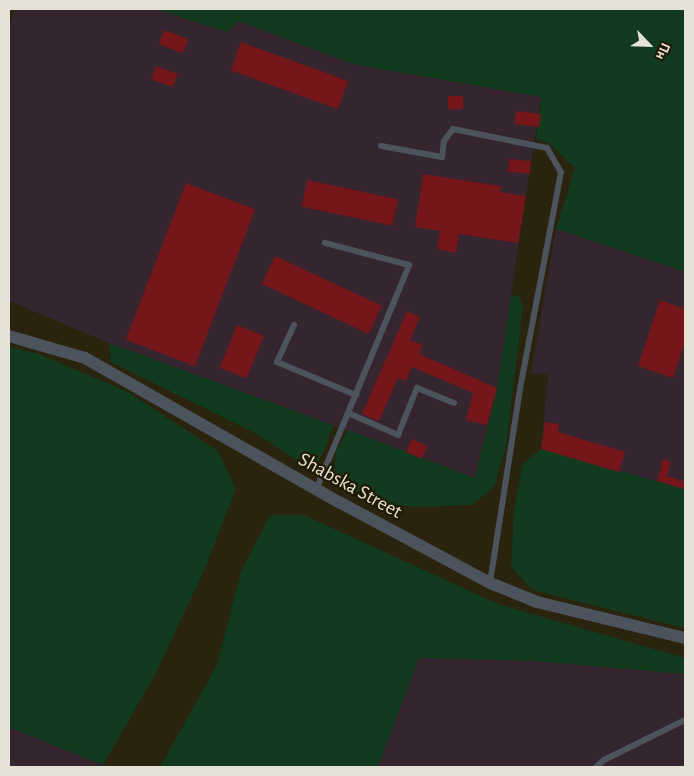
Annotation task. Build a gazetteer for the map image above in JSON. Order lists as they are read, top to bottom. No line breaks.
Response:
{"streets":{"street":["Shabska Street"]},"north":"bottom right"}
